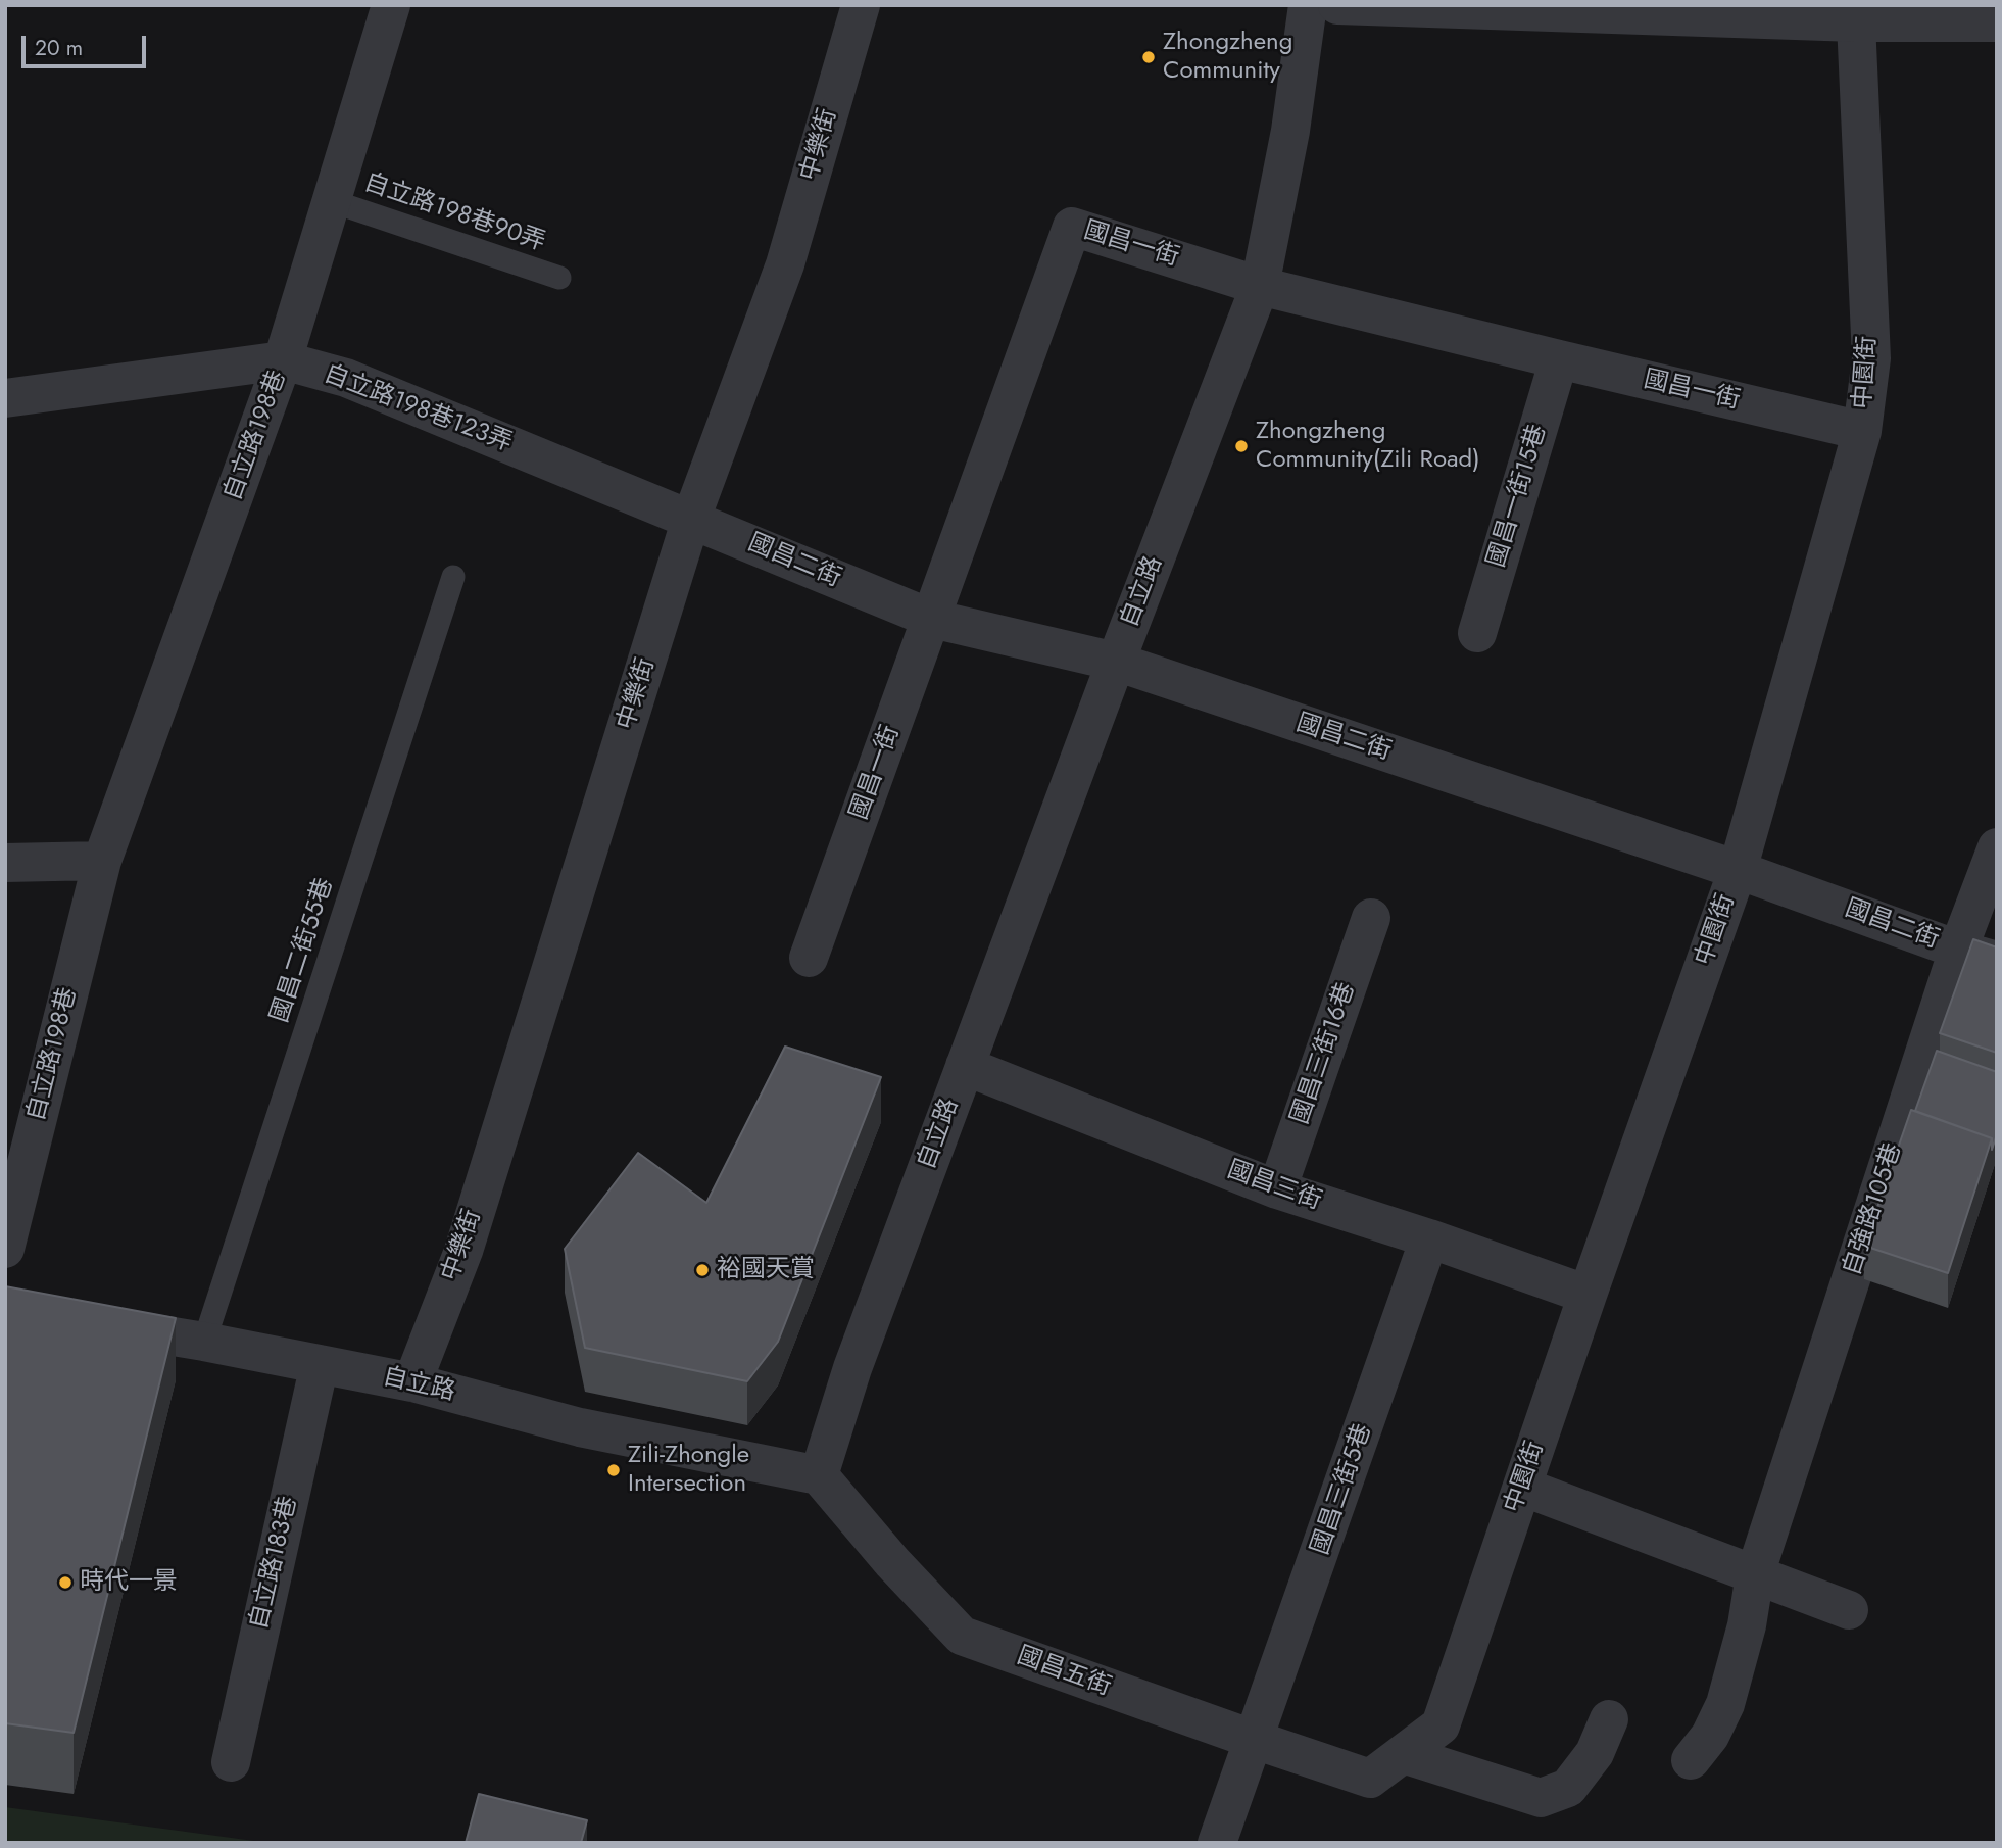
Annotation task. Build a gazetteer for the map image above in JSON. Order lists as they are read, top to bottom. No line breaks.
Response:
{"streets":{"street":["中樂街","國昌一街","中園街","自立路198巷123弄","自立路198巷","國昌一街15巷","國昌二街","自立路","國昌三街16巷","國昌三街","自強路105巷","國昌三街5巷","自立路183巷","國昌五街"],"lane":["自立路198巷90弄","國昌二街55巷"]},"crossings":[["中樂街","自立路198巷123弄"],["中樂街","國昌二街"],["中樂街","自立路"],["自立路198巷90弄","自立路198巷"],["國昌一街","中園街"],["國昌一街","國昌一街15巷"],["國昌一街","國昌二街"],["國昌一街","自立路"],["中園街","國昌二街"],["中園街","國昌三街"],["中園街","國昌五街"],["自立路198巷123弄","自立路198巷"],["自立路198巷123弄","國昌二街"],["國昌二街","自立路"],["國昌二街","自強路105巷"],["自立路","國昌二街55巷"],["自立路","國昌三街"],["自立路","自立路183巷"],["自立路","國昌五街"],["國昌三街16巷","國昌三街"],["國昌三街","國昌三街5巷"],["國昌三街5巷","國昌五街"]],"places":["Zhongzheng Community","Zhongzheng Community(Zili Road)","裕國天賞","Zili-Zhongle Intersection","時代一景"],"scale_bar":"20 m"}
